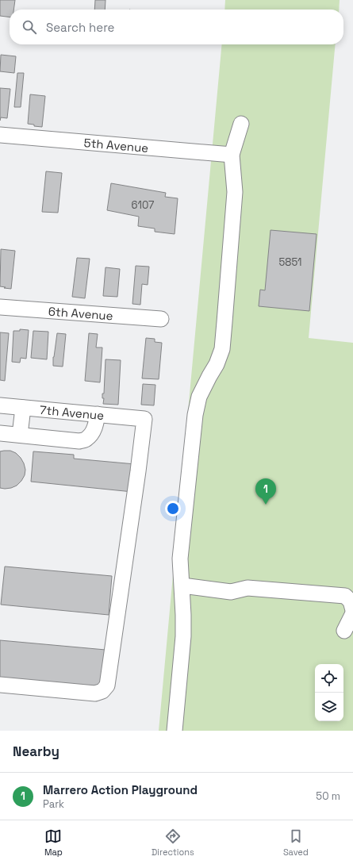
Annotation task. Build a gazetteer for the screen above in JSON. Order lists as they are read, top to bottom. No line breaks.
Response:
{"streets":{"street":["5th Avenue","6th Avenue","7th Avenue"]},"house_numbers":["6107","5851"],"page":{"search":"Search here","pins":"1","heading":"Nearby","list":[{"mark":"1","name":"Marrero Action Playground","note":"Park","value":"50 m"}],"nav":["Map","Directions","Saved"]}}
